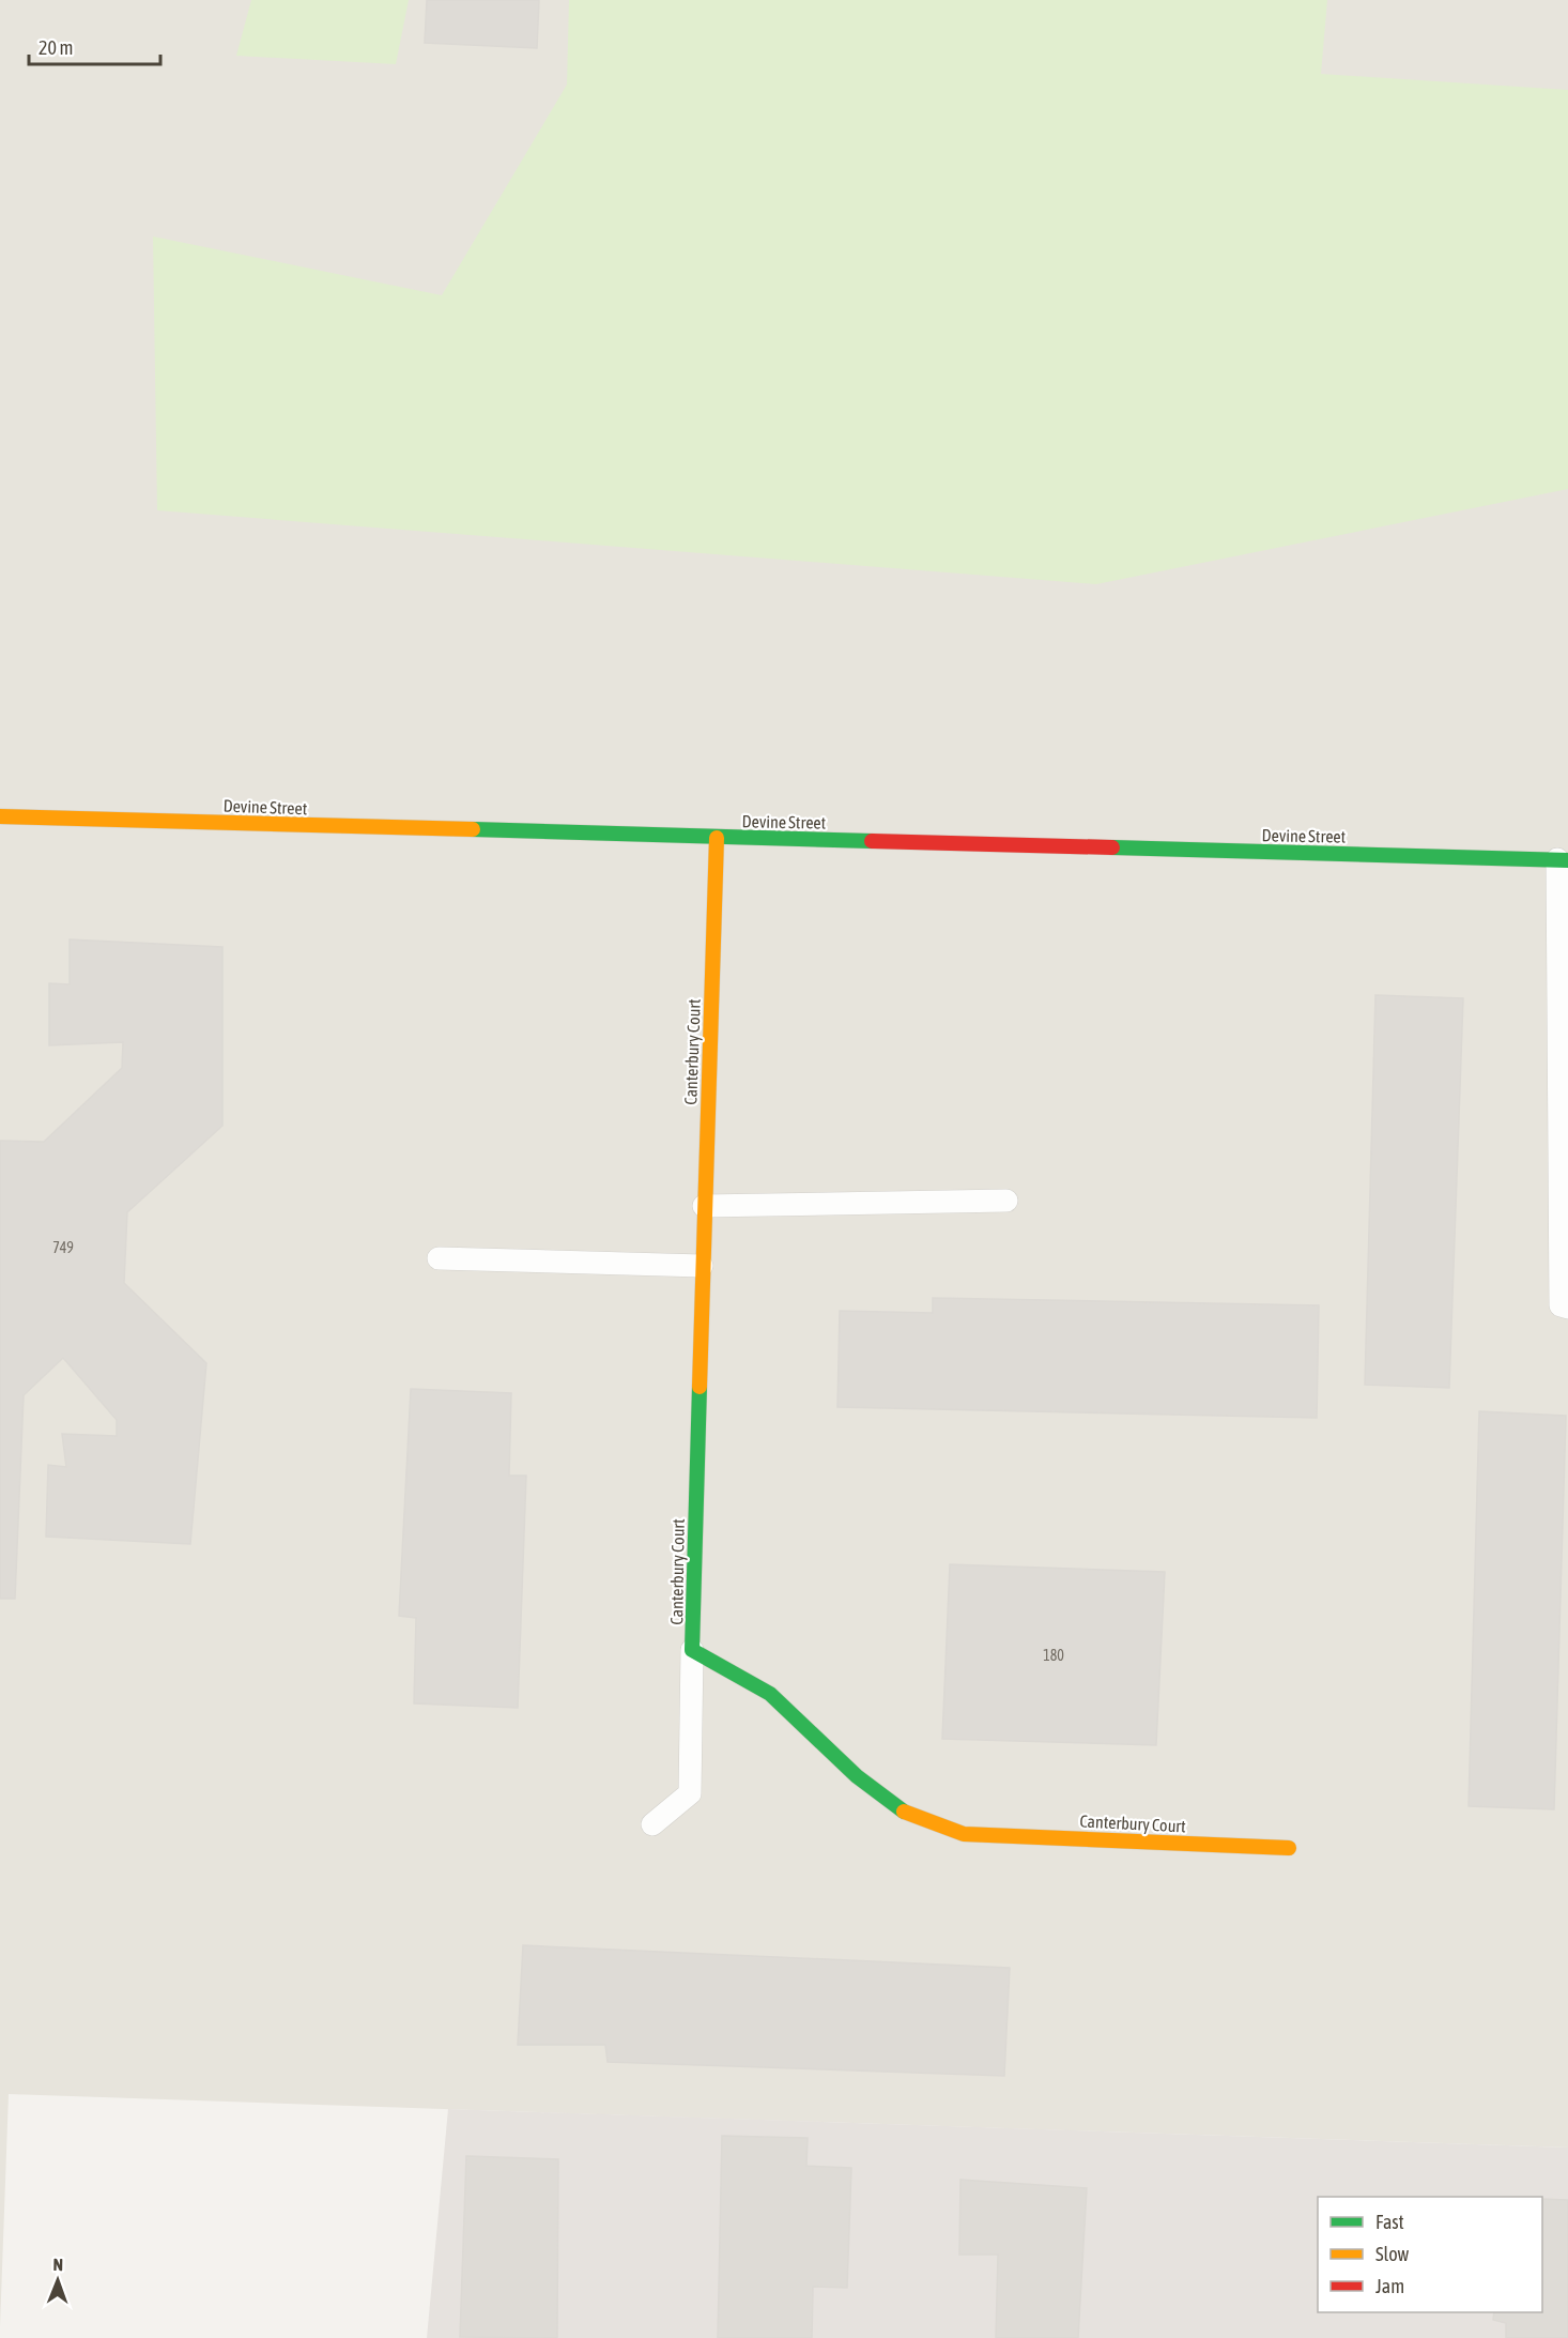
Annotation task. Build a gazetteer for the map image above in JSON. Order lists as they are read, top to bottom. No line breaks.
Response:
{"streets":{"street":["Devine Street","Canterbury Court"]},"crossings":[["Devine Street","Canterbury Court"]],"house_numbers":["749","180"],"legend":["Fast","Slow","Jam"],"scale_bar":"20 m","north":"top"}
